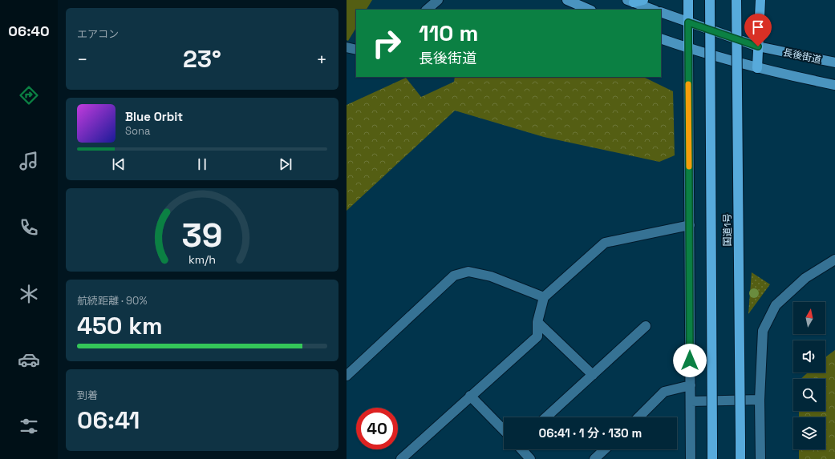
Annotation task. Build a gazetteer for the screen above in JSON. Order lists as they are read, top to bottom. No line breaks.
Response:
{"streets":{"highway":["国道1号"],"main road":["長後街道"]},"north":"top","page":{"tabs":"06:40","tile":["エアコン",["航続距離 · 90%","450 km"],["到着","06:41"]],"turn":["110 m","長後街道"],"heat":["−","23°","+"],"song":["Blue Orbit","Sona"],"limit":"40","trip":"06:41 · 1 分 · 130 m","gauge":["39","km/h"]}}
